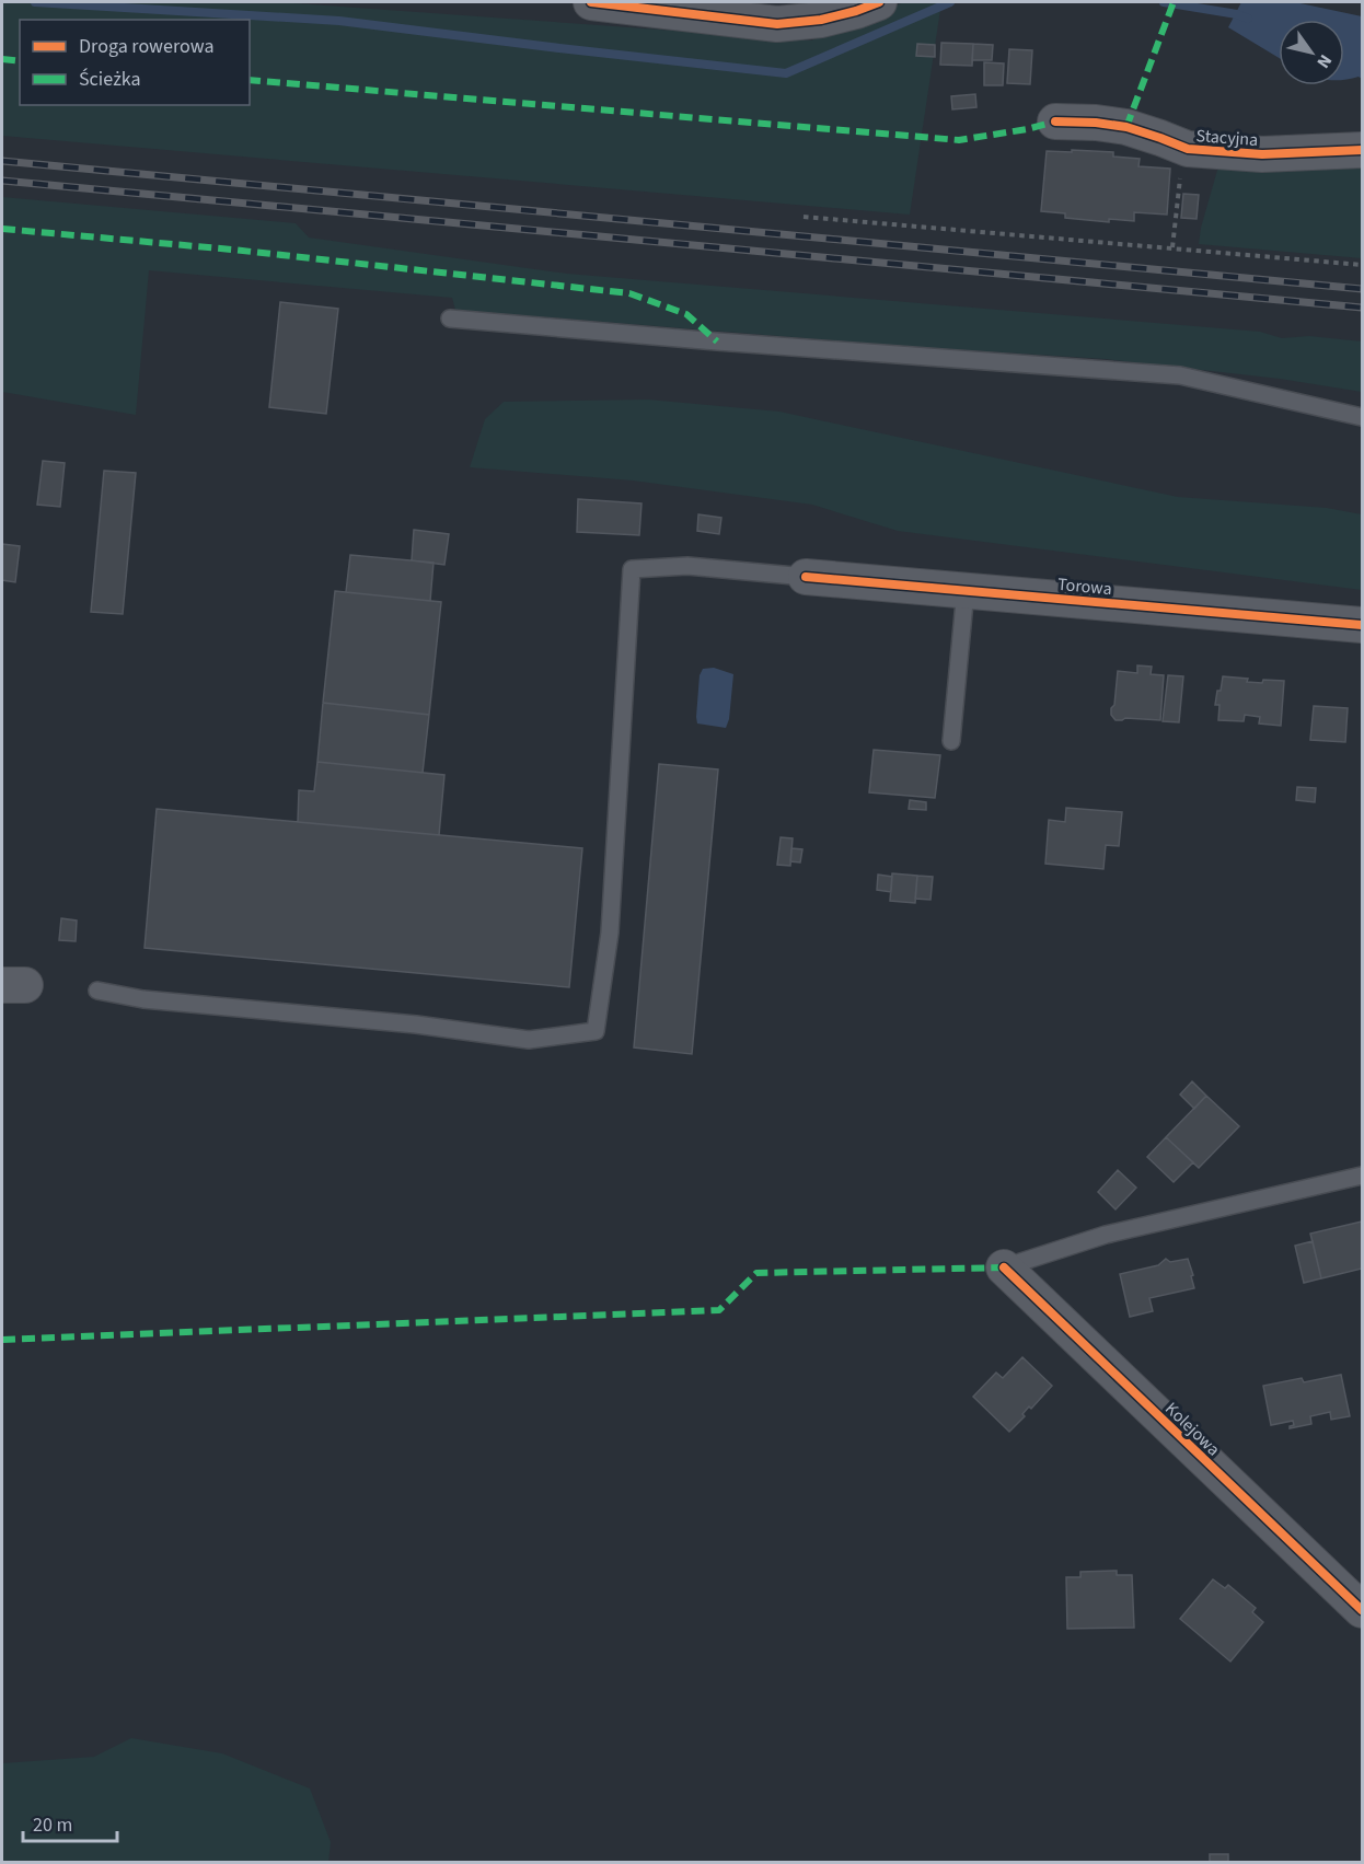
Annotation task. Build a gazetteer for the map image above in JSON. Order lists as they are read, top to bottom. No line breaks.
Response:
{"streets":{"street":["Stacyjna","Torowa","Kolejowa"]},"legend":["Droga rowerowa","Ścieżka"],"scale_bar":"20 m","north":"bottom right"}
